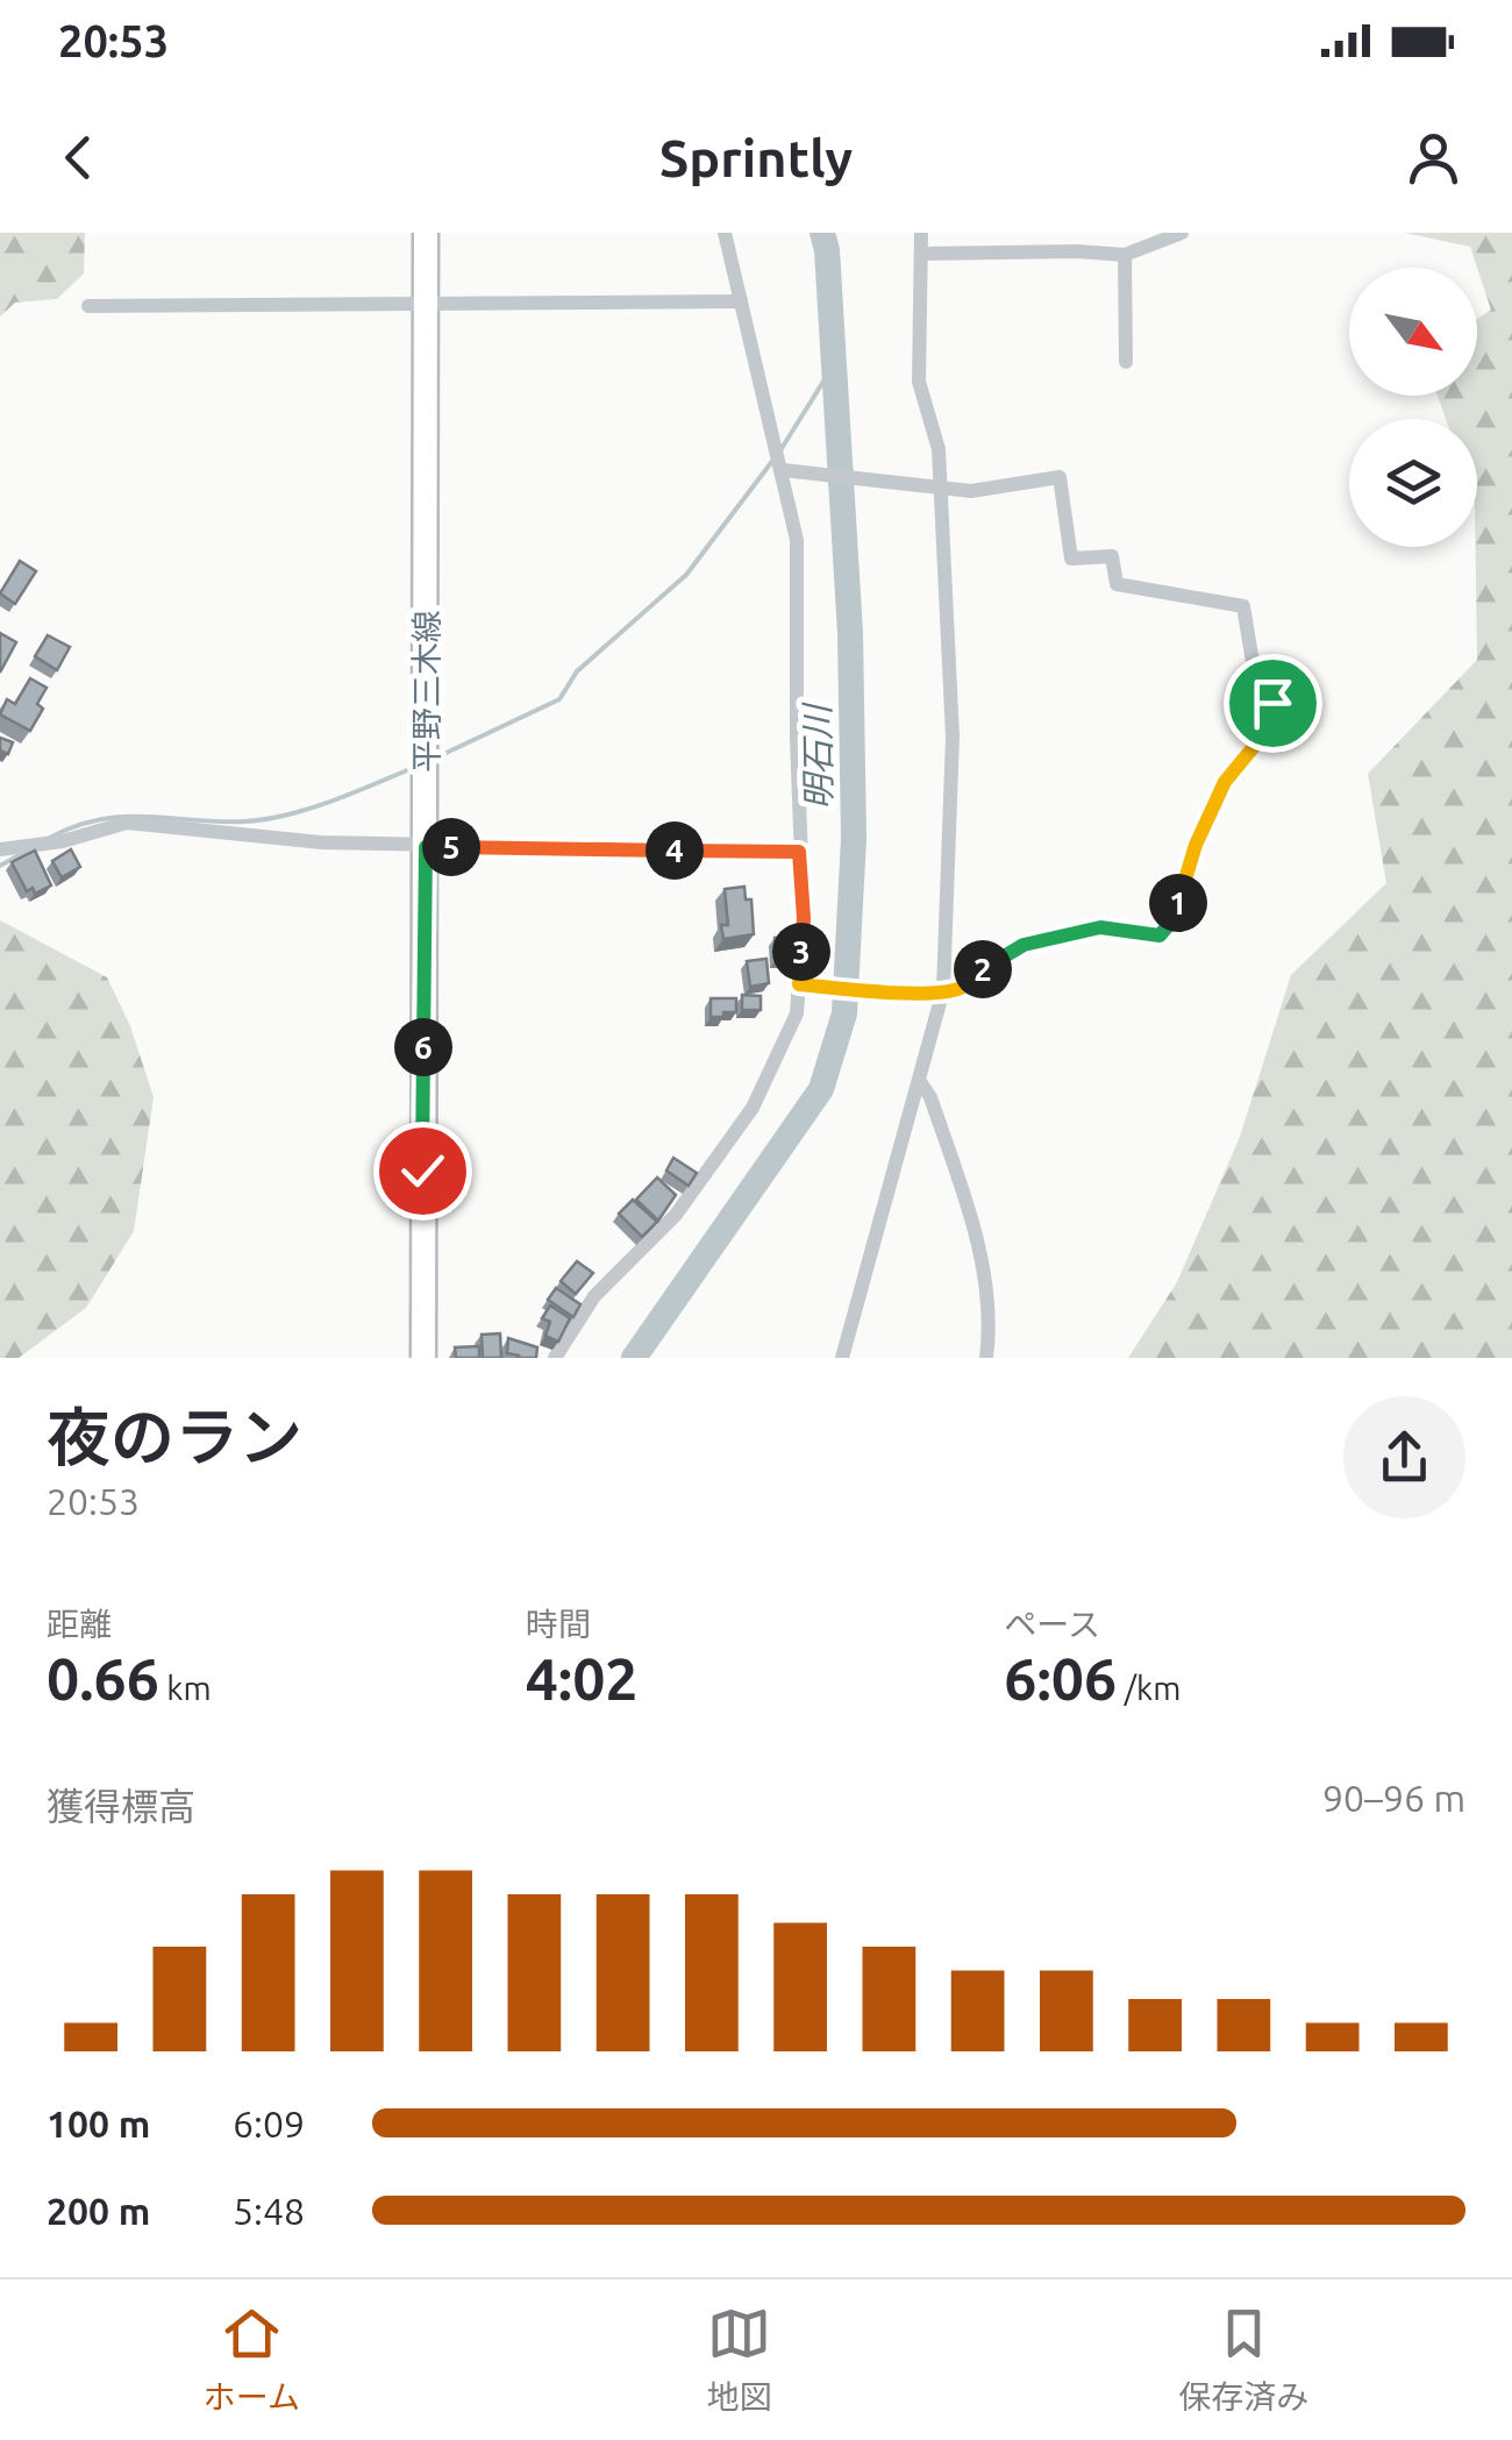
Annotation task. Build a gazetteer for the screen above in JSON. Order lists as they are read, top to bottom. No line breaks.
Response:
{"streets":{"main road":["平野三木線"]},"water":["明石川"],"north":"bottom right","page":{"status":"20:53","header":"Sprintly","pins":["5","4","1","3","2","6"],"heading":["夜のラン","20:53"],"stats":[["距離","0.66 km"],["時間","4:02"],["ペース","6:06 /km"]],"chart":["獲得標高","90–96 m"],"list":[{"name":"100 m","note":"6:09"},{"name":"200 m","note":"5:48"}],"tabs":["ホーム","地図","保存済み"]}}
